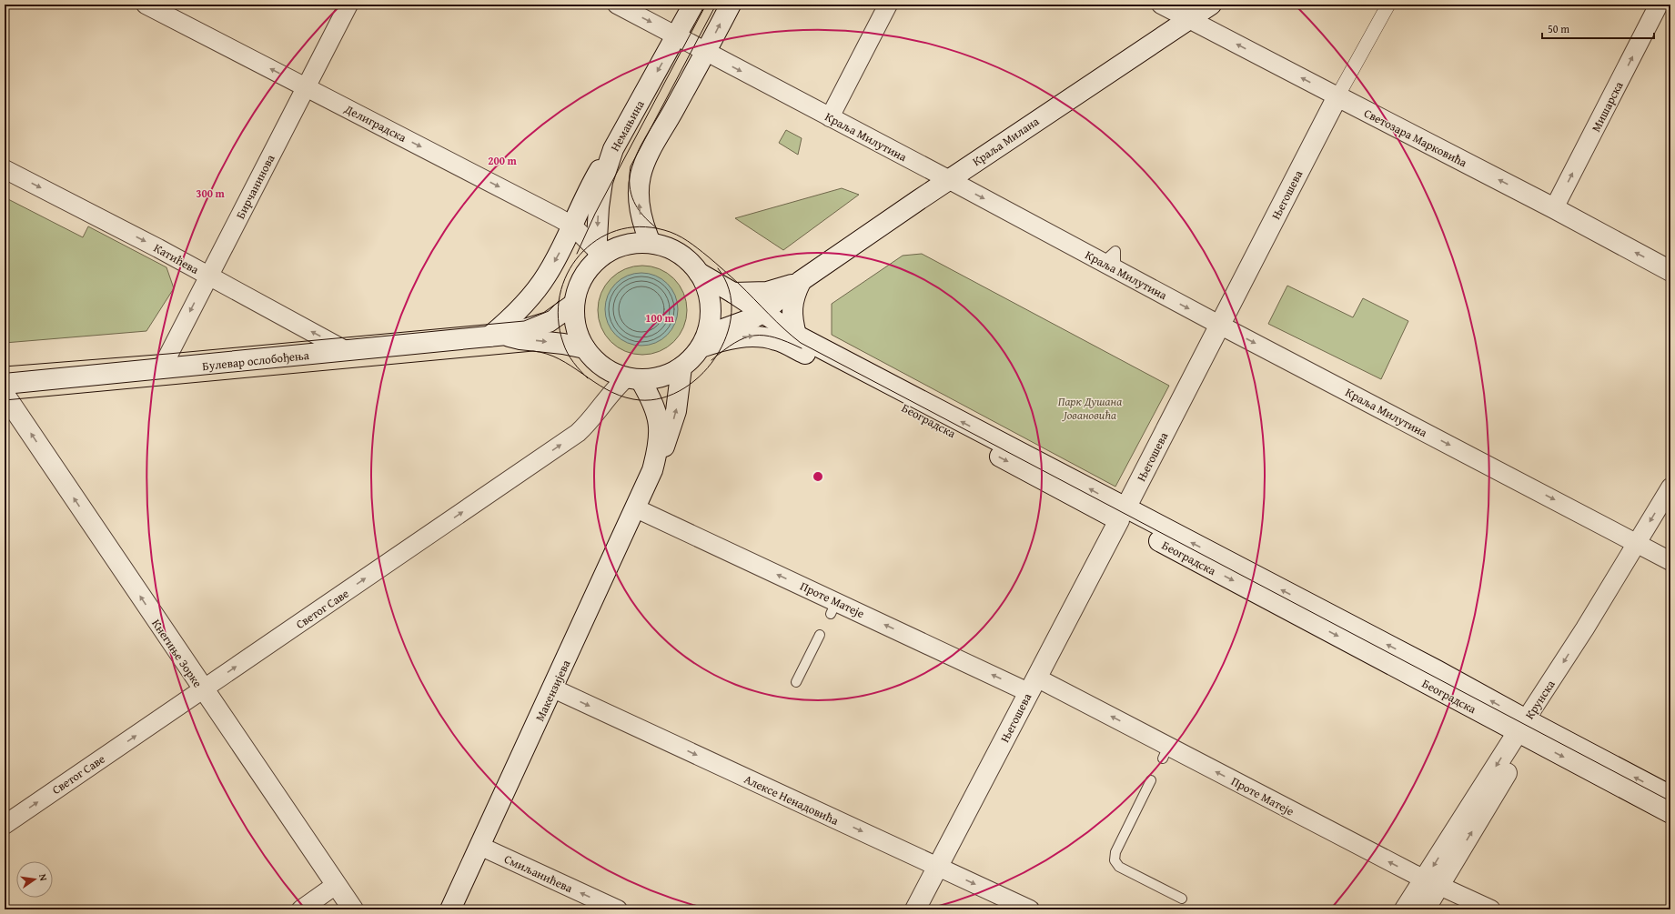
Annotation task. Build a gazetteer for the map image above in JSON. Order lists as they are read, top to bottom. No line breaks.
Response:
{"streets":{"main road":["Немањина","Светозара Марковића","Краља Милана","Његошева","Булевар ослобођења","Београдска","Кнегиње Зорке","Макензијева","Крунска"],"street":["Мишарска","Делиградска","Краља Милутина","Бирчанинова","Катићева","Проте Матеје","Светог Саве","Алексе Ненадовића","Смиљанићева"]},"crossings":[["Мишарска","Светозара Марковића"],["Делиградска","Немањина"],["Делиградска","Бирчанинова"],["Немањина","Краља Милутина"],["Краља Милутина","Краља Милана"],["Краља Милутина","Његошева"],["Краља Милутина","Крунска"],["Светозара Марковића","Краља Милана"],["Светозара Марковића","Његошева"],["Краља Милана","Београдска"],["Бирчанинова","Катићева"],["Бирчанинова","Булевар ослобођења"],["Његошева","Београдска"],["Његошева","Проте Матеје"],["Његошева","Алексе Ненадовића"],["Катићева","Булевар ослобођења"],["Београдска","Крунска"],["Проте Матеје","Макензијева"],["Проте Матеје","Крунска"],["Светог Саве","Кнегиње Зорке"],["Светог Саве","Макензијева"],["Макензијева","Алексе Ненадовића"],["Макензијева","Смиљанићева"]],"one_way":["Мишарска","Краља Милутина","Светозара Марковића","Проте Матеје","Светог Саве","Кнегиње Зорке","Крунска","Алексе Ненадовића","Смиљанићева"],"parks":["Парк Душана Јовановића"],"scale_bar":"50 m","north":"right","rings":["200 m","300 m","100 m"]}
